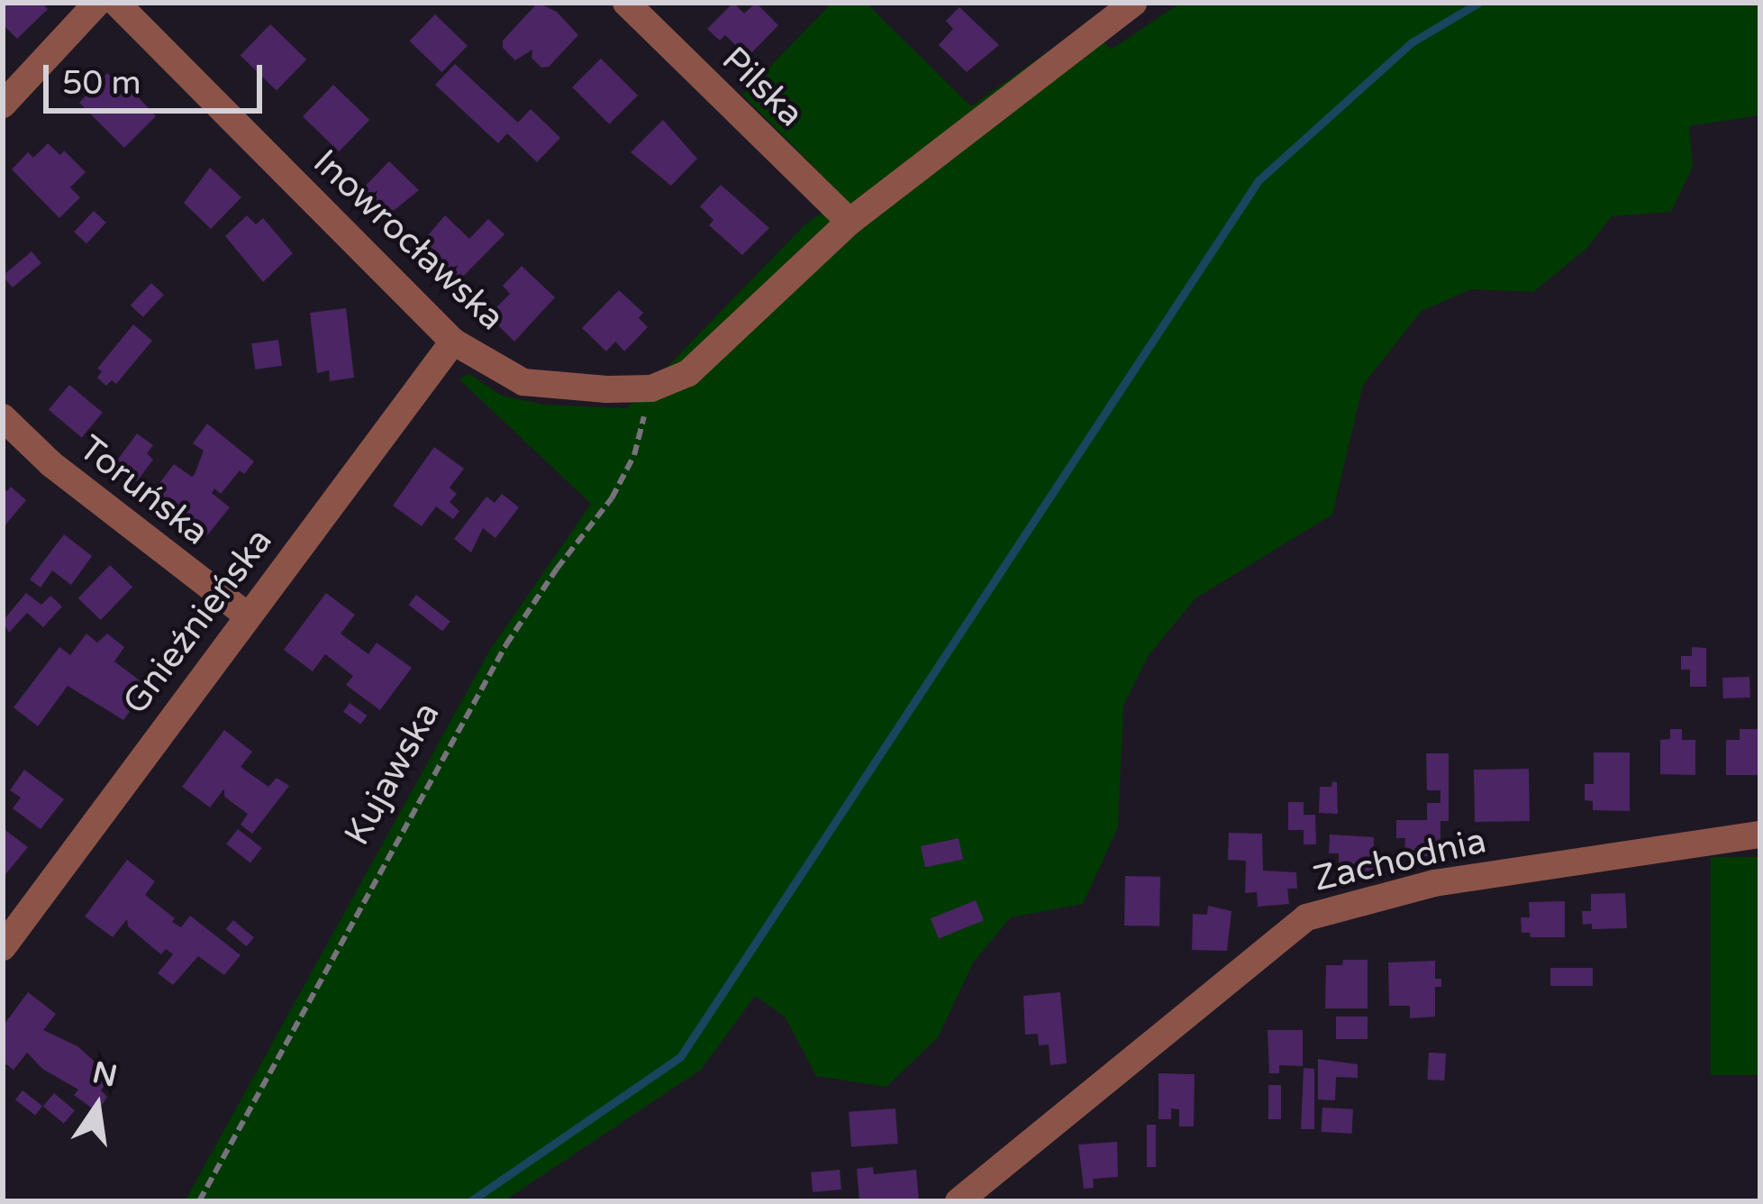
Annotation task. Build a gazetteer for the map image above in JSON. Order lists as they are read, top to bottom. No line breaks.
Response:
{"streets":{"street":["Pilska","Inowrocławska","Toruńska","Gnieźnieńska","Zachodnia"],"path":["Kujawska"]},"crossings":[["Inowrocławska","Gnieźnieńska"],["Inowrocławska","Kujawska"],["Toruńska","Gnieźnieńska"]],"scale_bar":"50 m","north":"top"}
